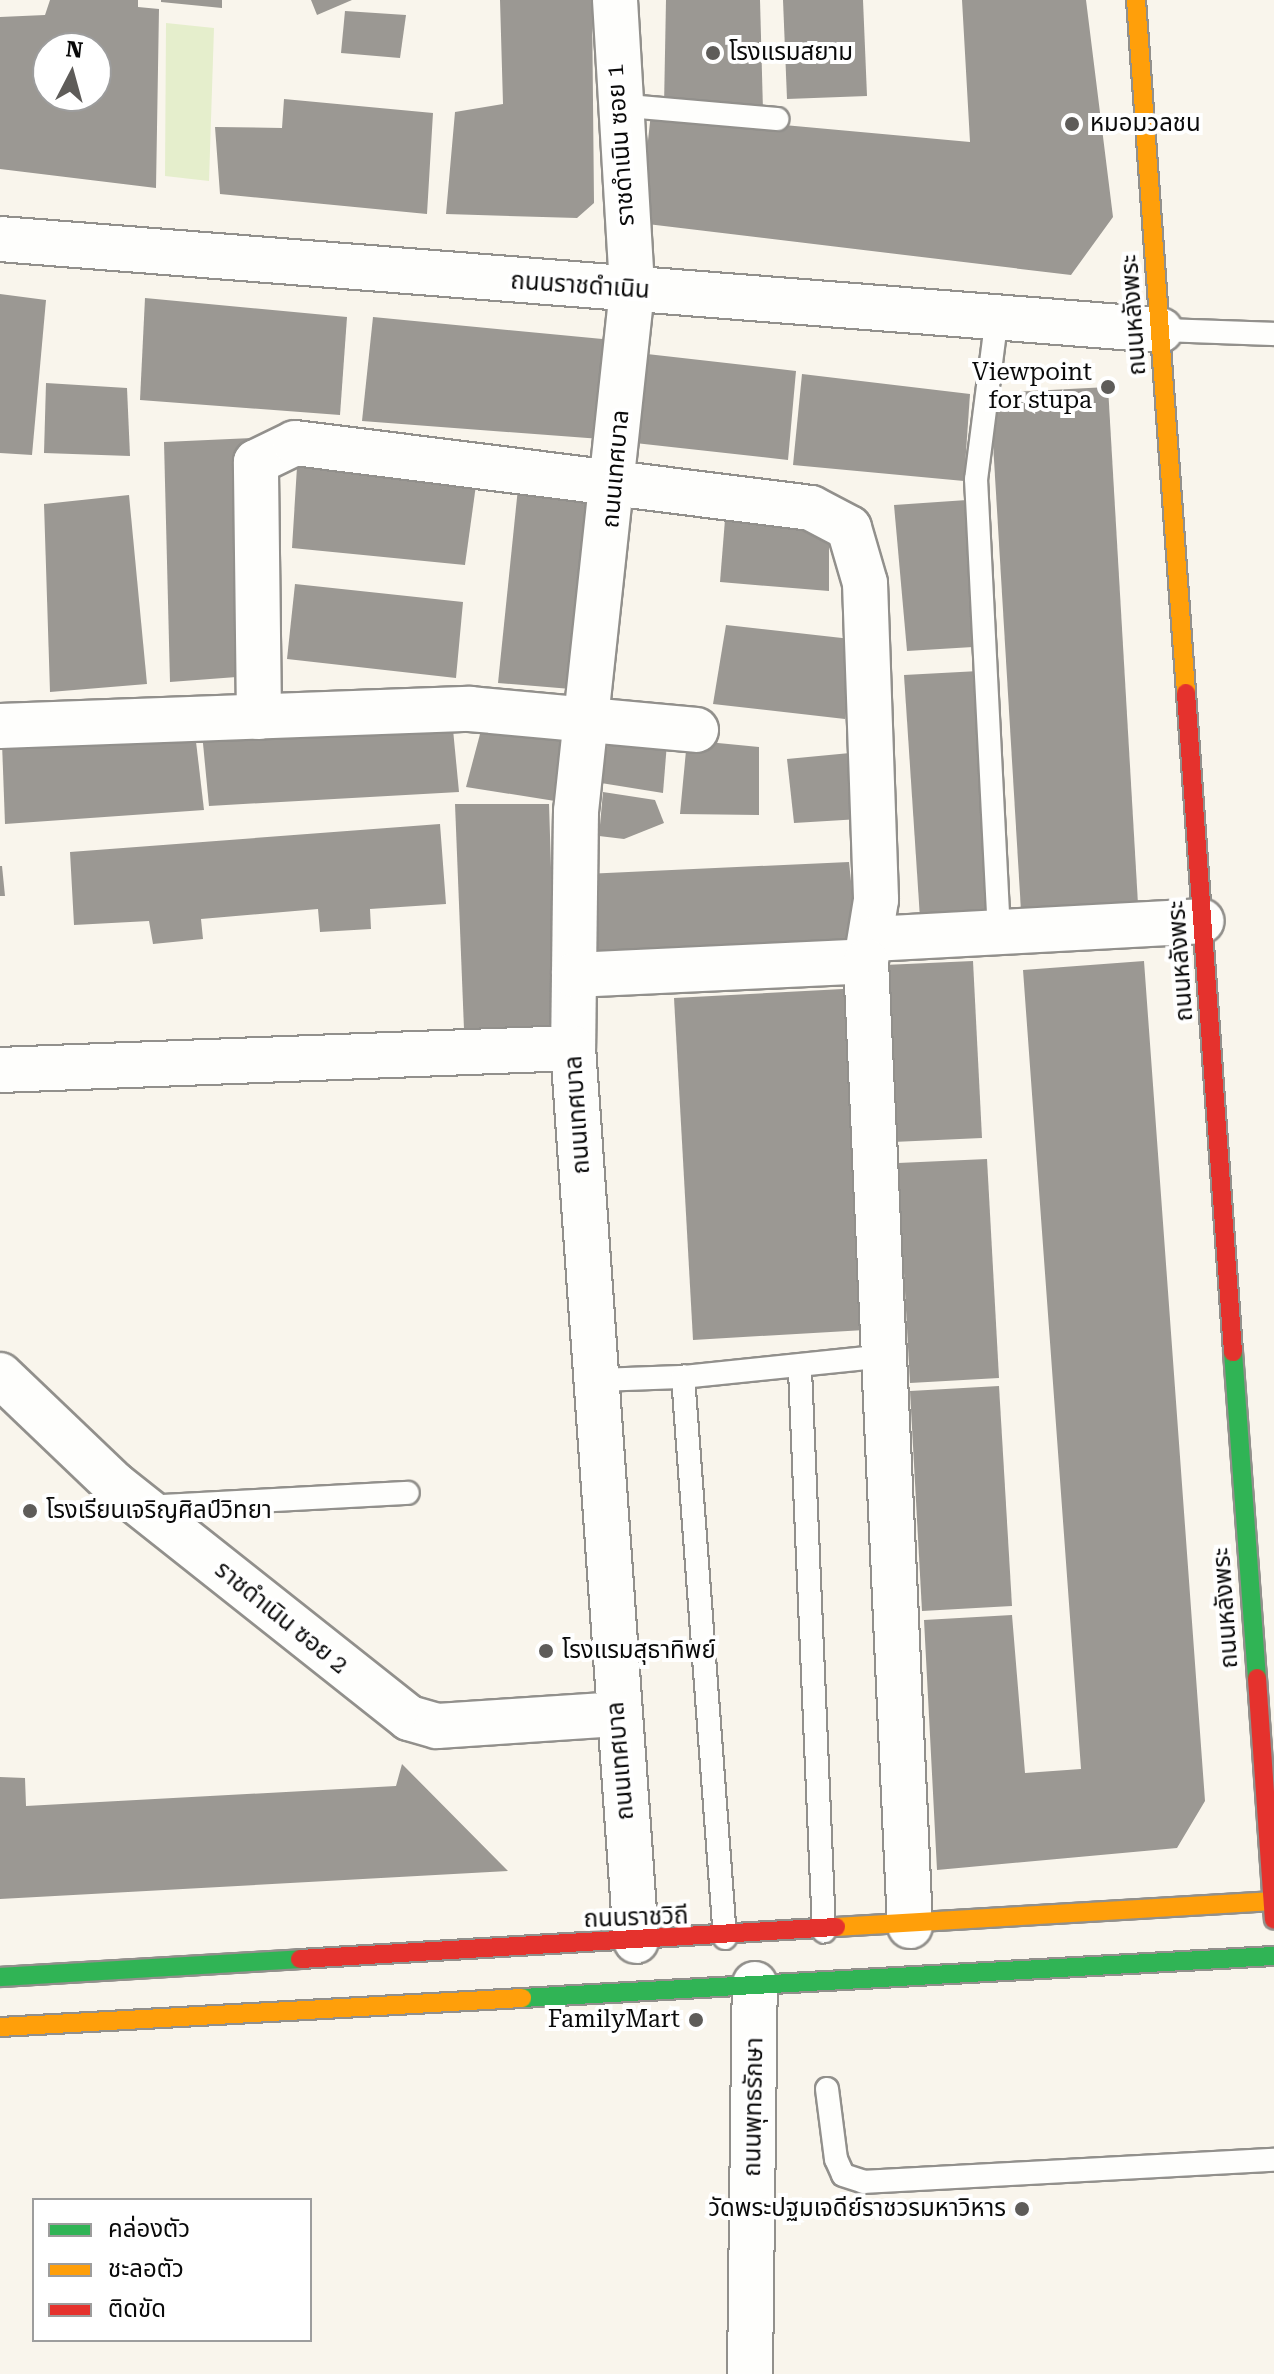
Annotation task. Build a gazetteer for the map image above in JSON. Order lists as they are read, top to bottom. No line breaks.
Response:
{"streets":{"main road":["ถนนหลังพระ","ถนนราชวิถี"],"street":["ราชดำเนิน ซอย 1","ถนนราชดำเนิน","ถนนเทศบาล","ราชดำเนิน ซอย 2","ถนนพุทธรักษา"]},"crossings":[["ราชดำเนิน ซอย 1","ถนนราชดำเนิน"],["ราชดำเนิน ซอย 1","ถนนเทศบาล"],["ถนนราชดำเนิน","ถนนหลังพระ"],["ถนนราชดำเนิน","ถนนเทศบาล"],["ถนนหลังพระ","ถนนราชวิถี"],["ถนนเทศบาล","ราชดำเนิน ซอย 2"],["ถนนเทศบาล","ถนนราชวิถี"]],"places":["โรงแรมสยาม","หมอมวลชน","Viewpoint for stupa","โรงเรียนเจริญศิลป์วิทยา","โรงแรมสุธาทิพย์","FamilyMart","วัดพระปฐมเจดีย์ราชวรมหาวิหาร"],"legend":["คล่องตัว","ชะลอตัว","ติดขัด"],"north":"top"}
